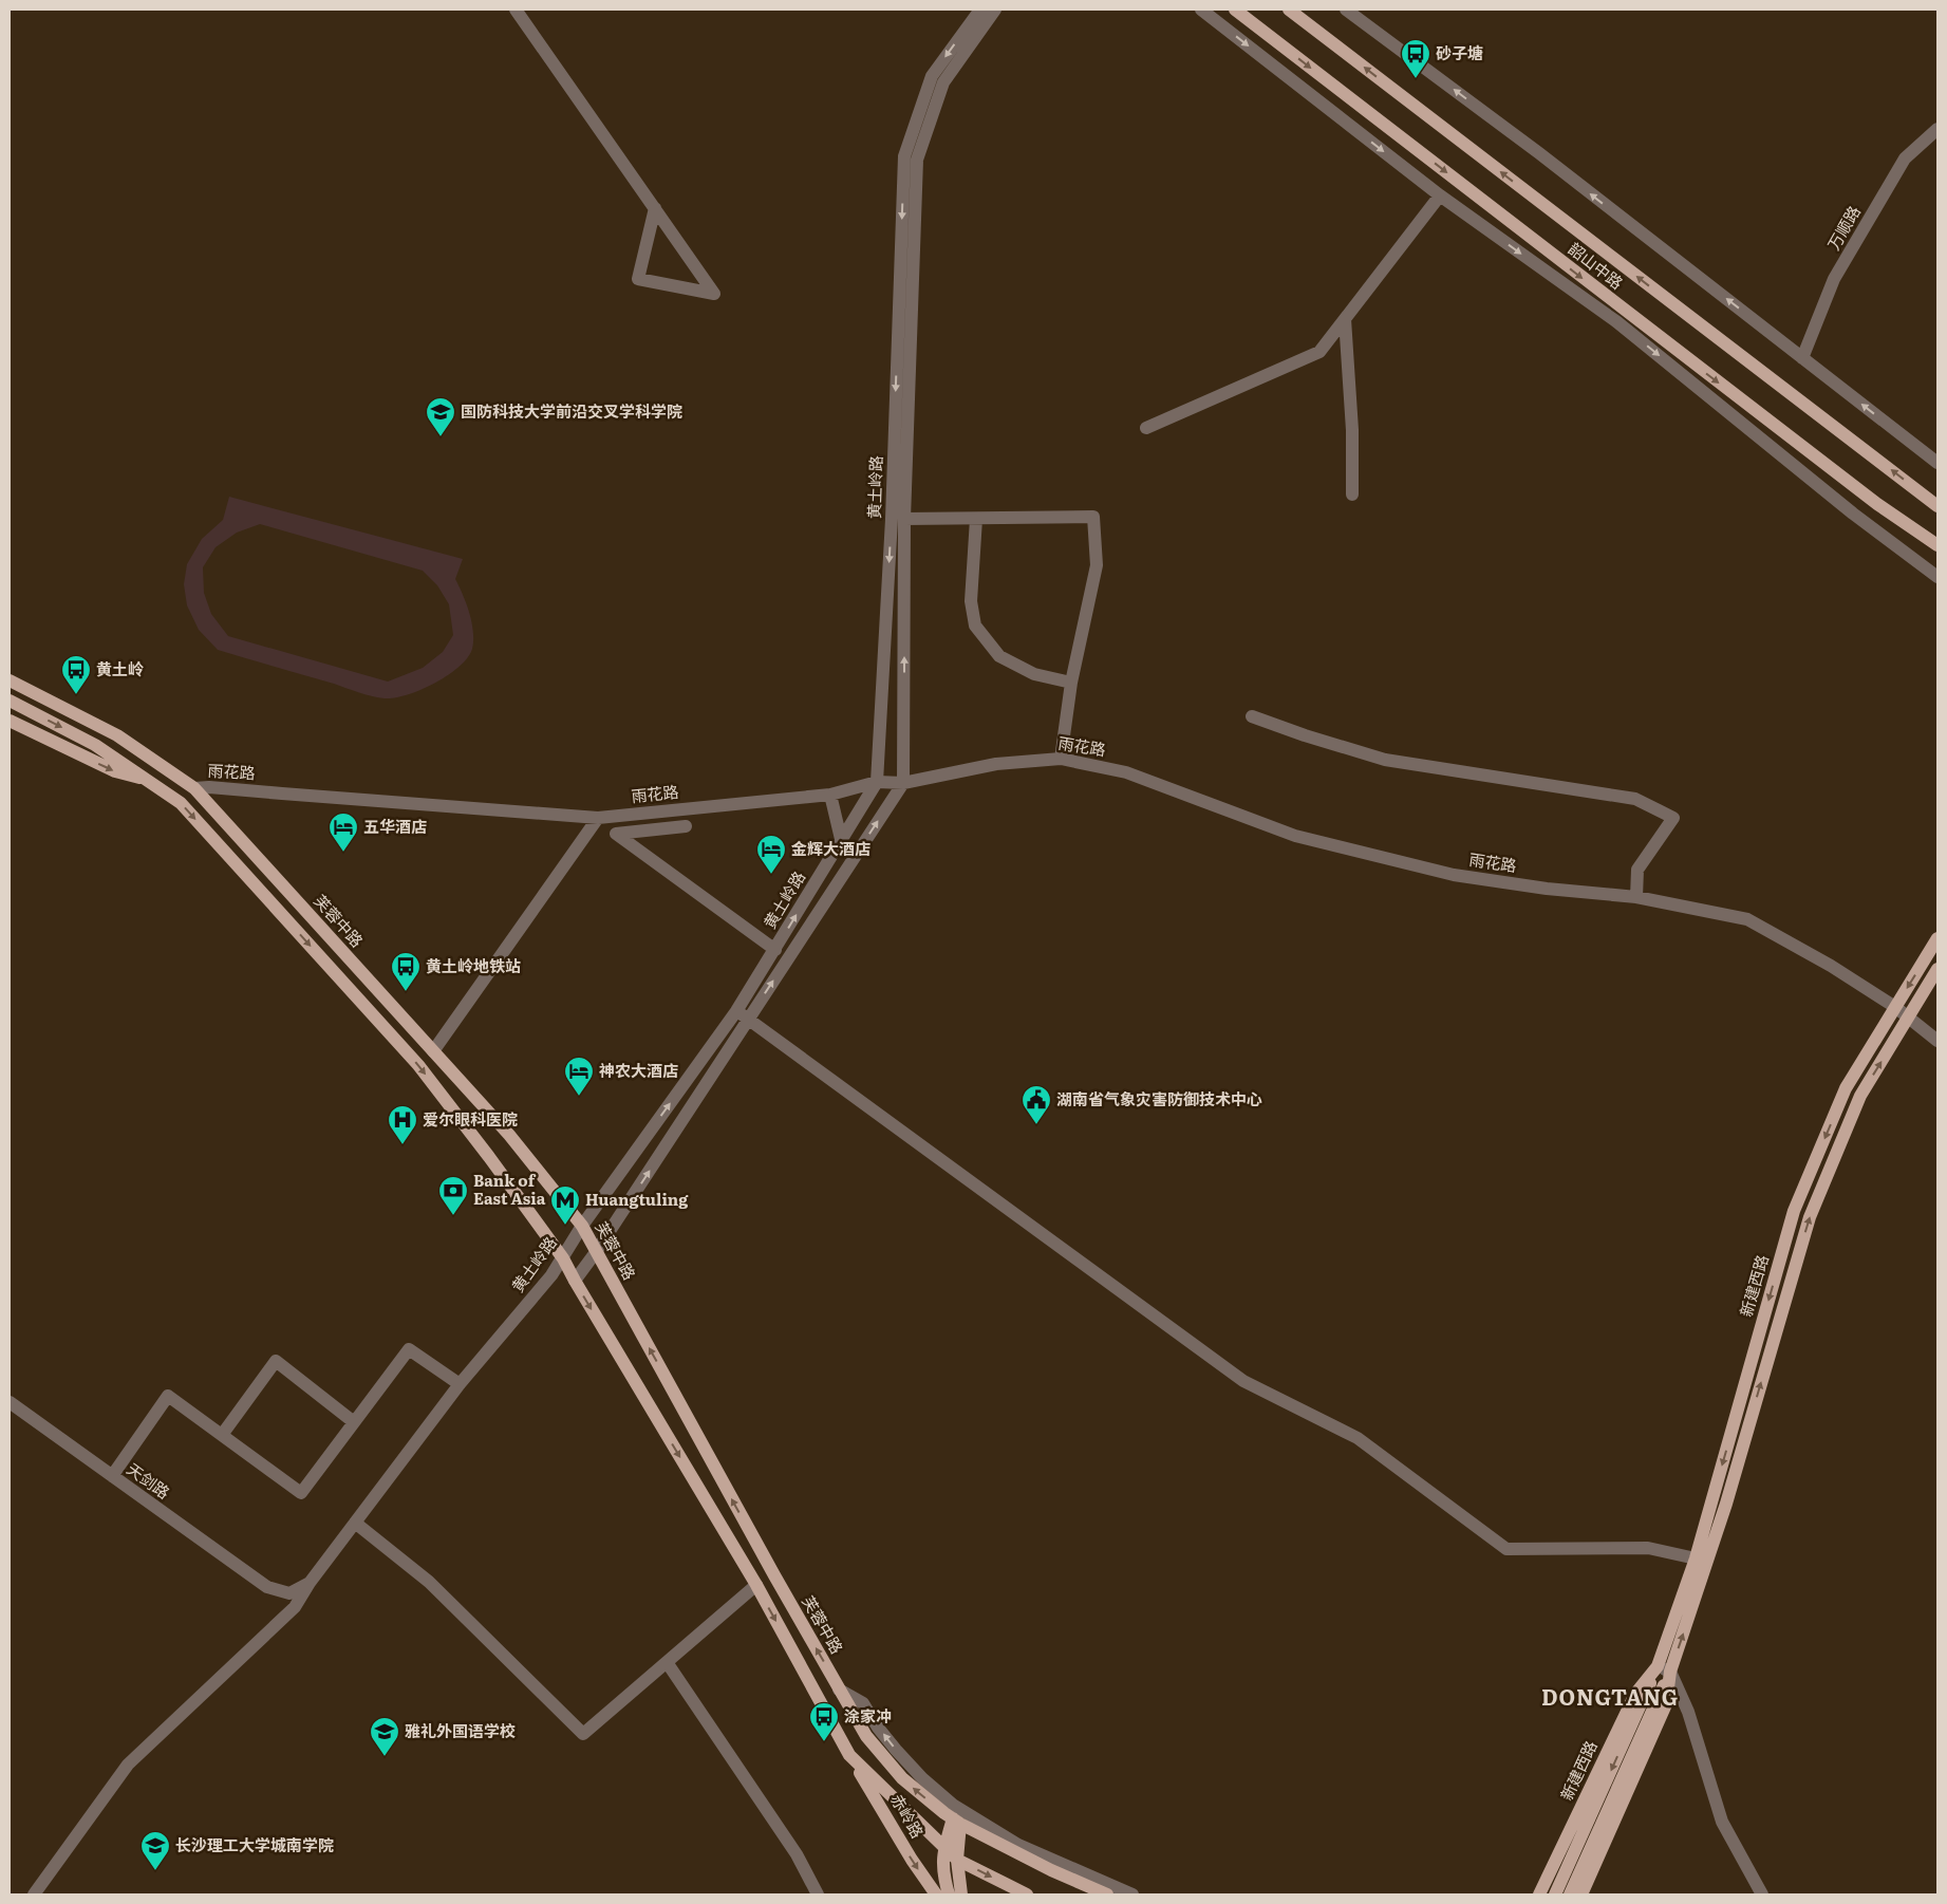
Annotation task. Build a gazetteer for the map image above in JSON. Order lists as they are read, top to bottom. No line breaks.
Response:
{"streets":{"main road":["韶山中路","芙蓉中路","新建西路","赤岭路"],"street":["万顺路","黄土岭路","雨花路","天剑路"]},"crossings":[["黄土岭路","雨花路"],["黄土岭路","芙蓉中路"],["黄土岭路","天剑路"],["雨花路","芙蓉中路"],["雨花路","新建西路"],["芙蓉中路","赤岭路"]],"districts":["DONGTANG"],"places":{"bus stop":["砂子塘","黄土岭","黄土岭地铁站","涂家冲"],"school or university":["国防科技大学前沿交叉学科学院","雅礼外国语学校","长沙理工大学城南学院"],"hotel":["五华酒店","金辉大酒店","神农大酒店"],"public building":["湖南省气象灾害防御技术中心"],"hospital":["爱尔眼科医院"],"bank":["Bank of East Asia"],"metro station":["Huangtuling"]}}
